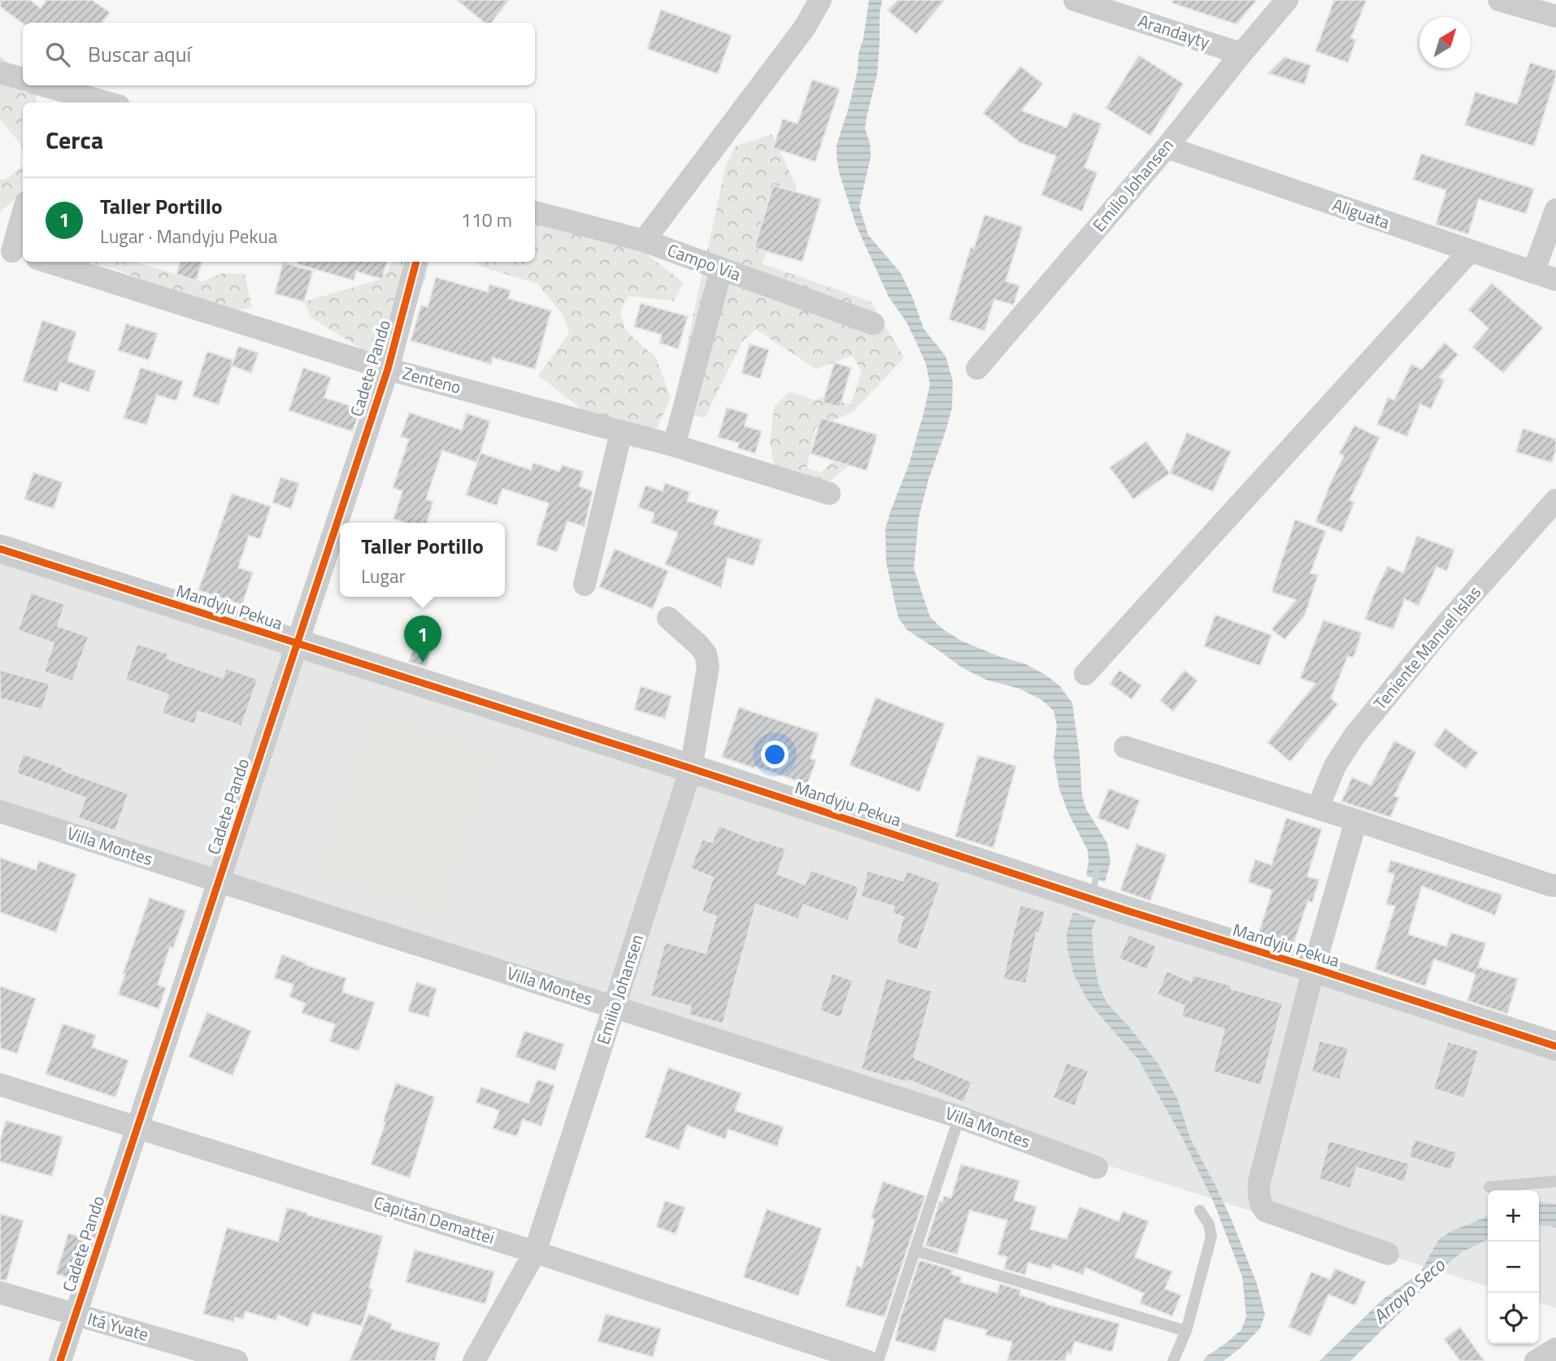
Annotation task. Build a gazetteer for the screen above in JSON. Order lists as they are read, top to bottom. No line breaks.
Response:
{"streets":{"street":["Arandayty","Emilio Johansen","Aliguata","Campo Via","Cadete Pando","Zenteno","Mandyju Pekua","Teniente Manuel Islas","Villa Montes","Capitán Demattei","Itá Yvate"]},"crossings":[["Arandayty","Emilio Johansen"],["Emilio Johansen","Aliguata"],["Emilio Johansen","Mandyju Pekua"],["Emilio Johansen","Villa Montes"],["Emilio Johansen","Capitán Demattei"],["Cadete Pando","Zenteno"],["Cadete Pando","Mandyju Pekua"],["Cadete Pando","Villa Montes"],["Cadete Pando","Capitán Demattei"],["Cadete Pando","Itá Yvate"]],"water":["Arroyo Seco"],"north":"top right","page":{"search":"Buscar aquí","heading":"Cerca","list":[{"mark":"1","name":"Taller Portillo","note":"Lugar · Mandyju Pekua","value":"110 m"}],"popup":["Taller Portillo","Lugar"],"pins":"1","map_buttons":["+","−"]}}
